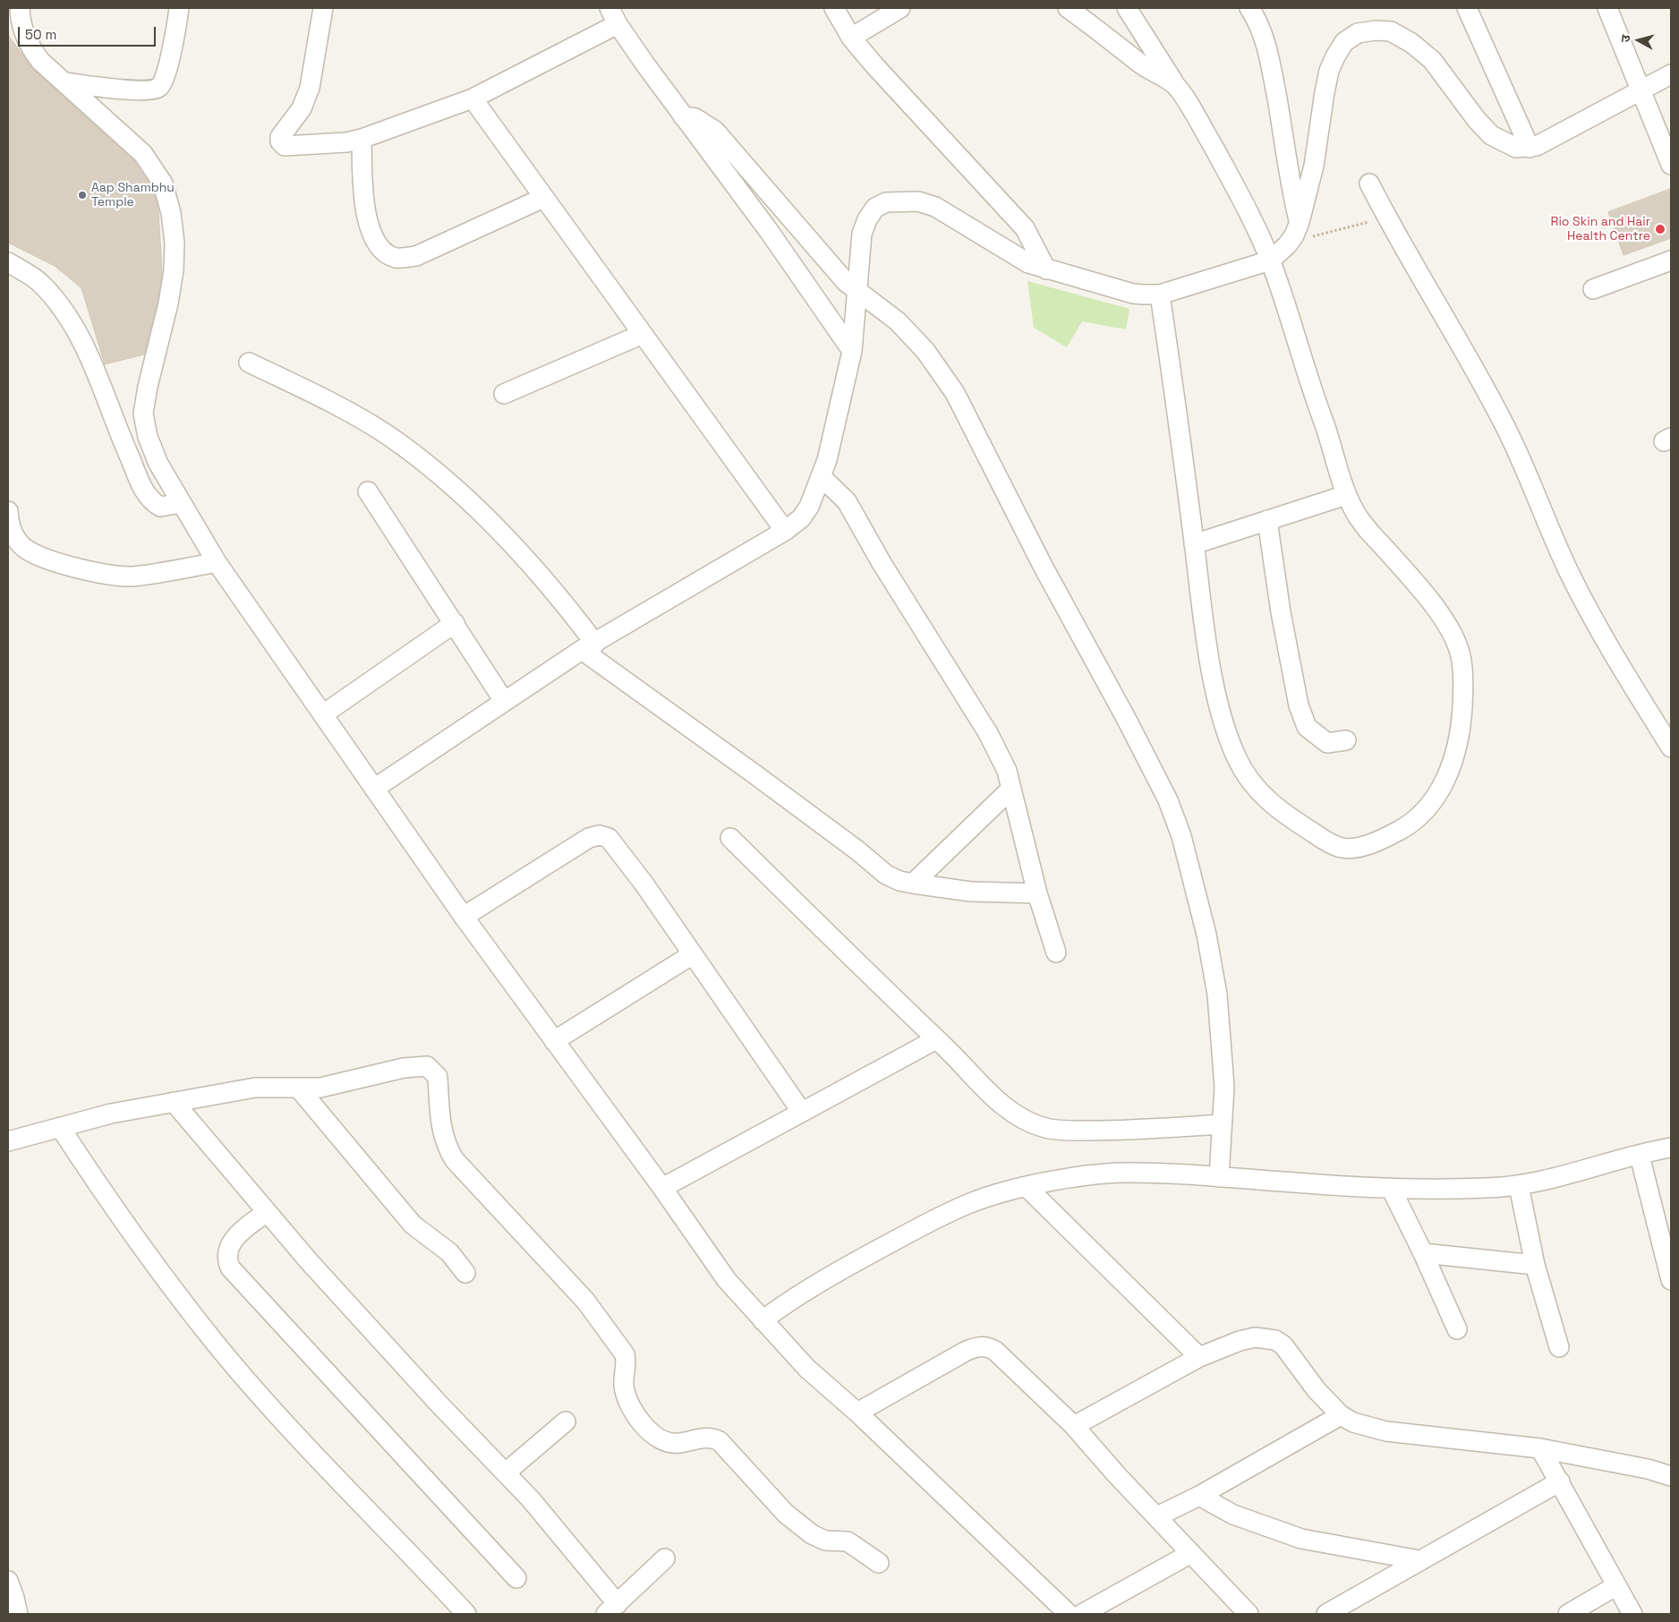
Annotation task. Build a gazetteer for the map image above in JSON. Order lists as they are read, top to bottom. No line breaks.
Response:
{"places":["Aap Shambhu Temple","Rio Skin and Hair Health Centre"],"scale_bar":"50 m","north":"left"}
